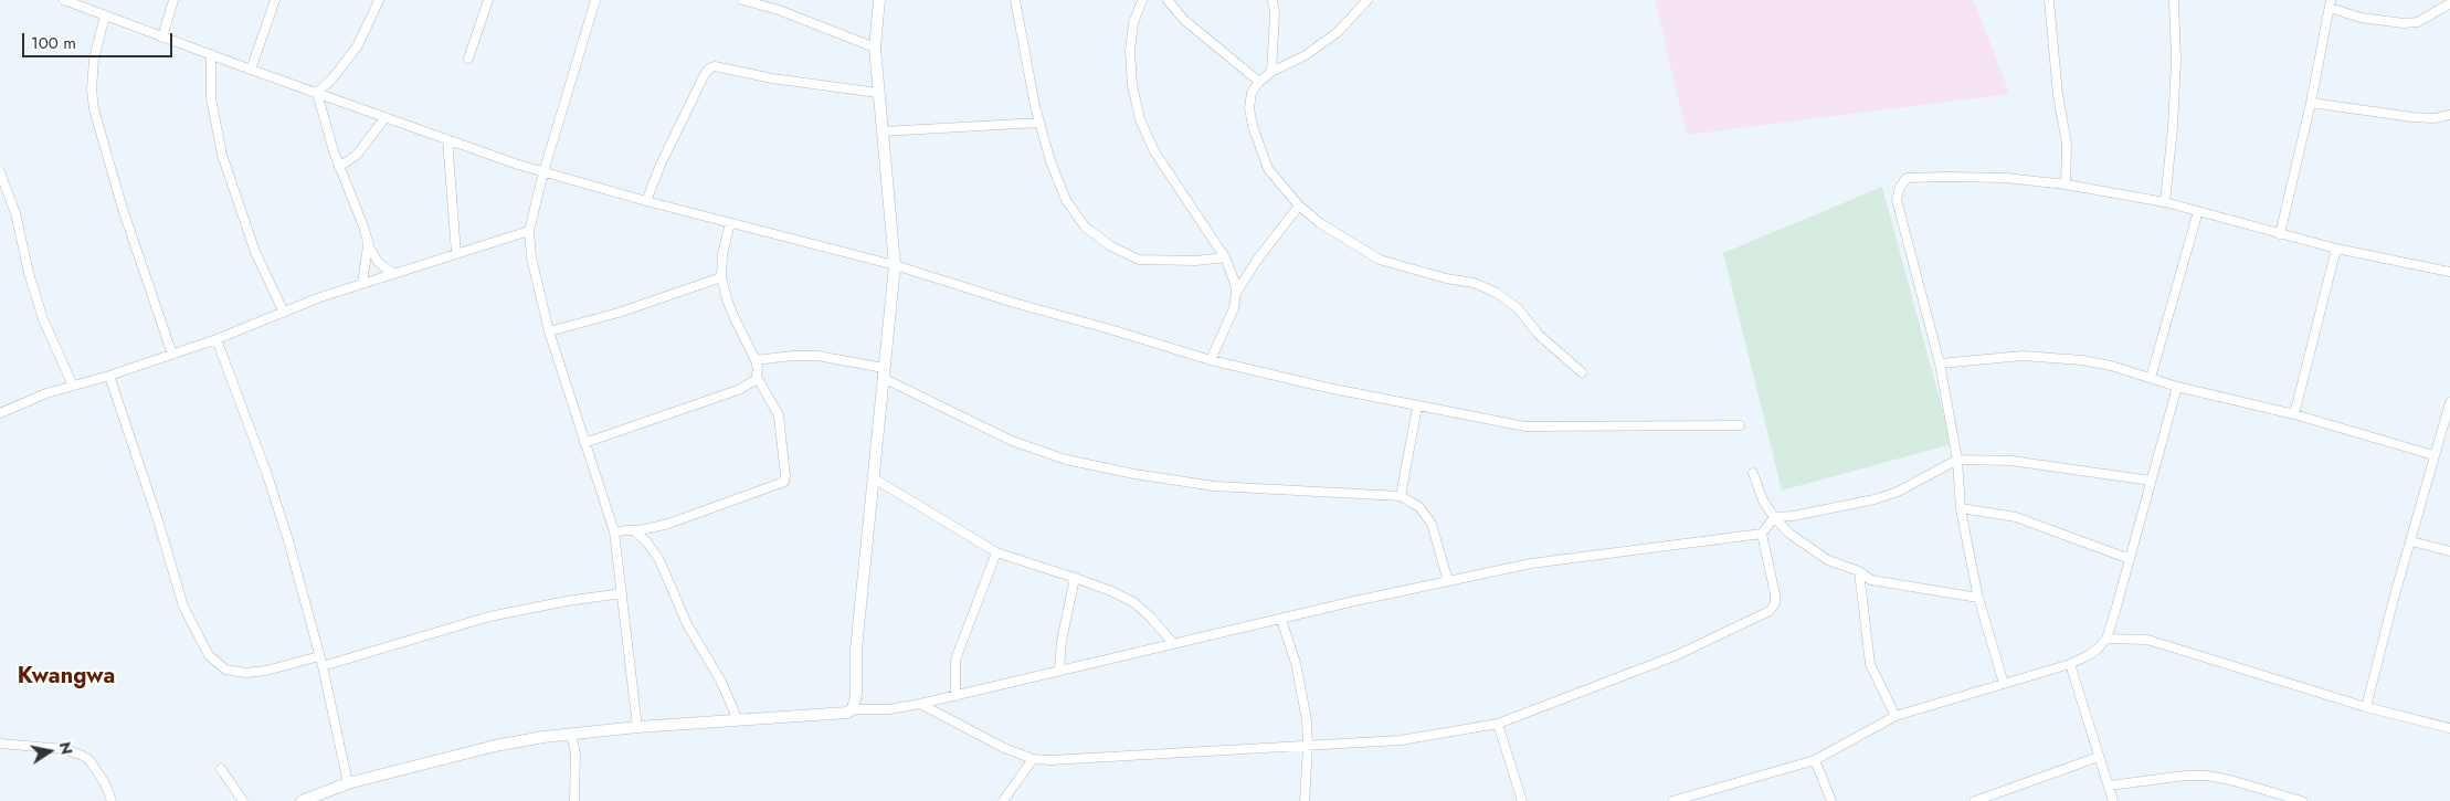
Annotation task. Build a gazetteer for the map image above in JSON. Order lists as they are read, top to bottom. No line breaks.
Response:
{"districts":["Kwangwa"],"scale_bar":"100 m","north":"right"}
